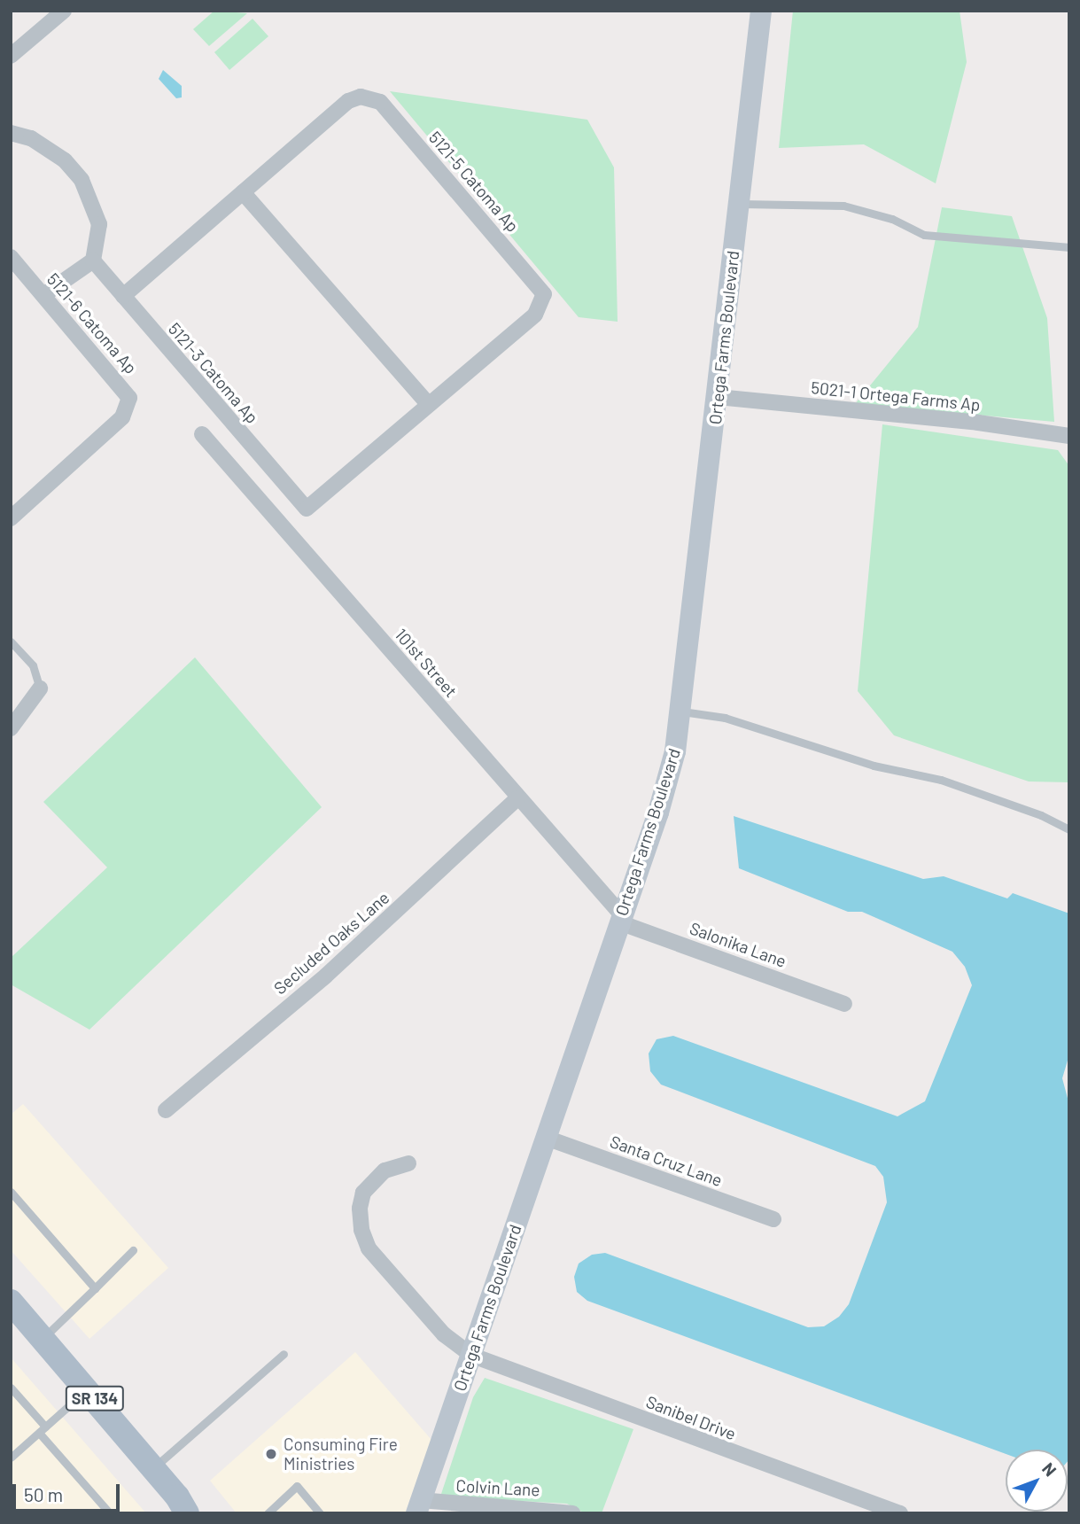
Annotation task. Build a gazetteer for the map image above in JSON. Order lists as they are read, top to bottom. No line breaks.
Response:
{"streets":{"main road":["SR 134"],"street":["5121-5 Catoma Ap","5121-6 Catoma Ap","Ortega Farms Boulevard","5121-3 Catoma Ap","5021-1 Ortega Farms Ap","101st Street","Secluded Oaks Lane","Salonika Lane","Santa Cruz Lane","Sanibel Drive","Colvin Lane"]},"crossings":[["5121-5 Catoma Ap","5121-3 Catoma Ap"],["Ortega Farms Boulevard","5021-1 Ortega Farms Ap"],["Ortega Farms Boulevard","101st Street"],["Ortega Farms Boulevard","Salonika Lane"],["Ortega Farms Boulevard","Santa Cruz Lane"],["Ortega Farms Boulevard","Sanibel Drive"],["Ortega Farms Boulevard","Colvin Lane"],["101st Street","Secluded Oaks Lane"],["101st Street","Salonika Lane"]],"places":["Consuming Fire Ministries"],"scale_bar":"50 m","north":"top right"}
